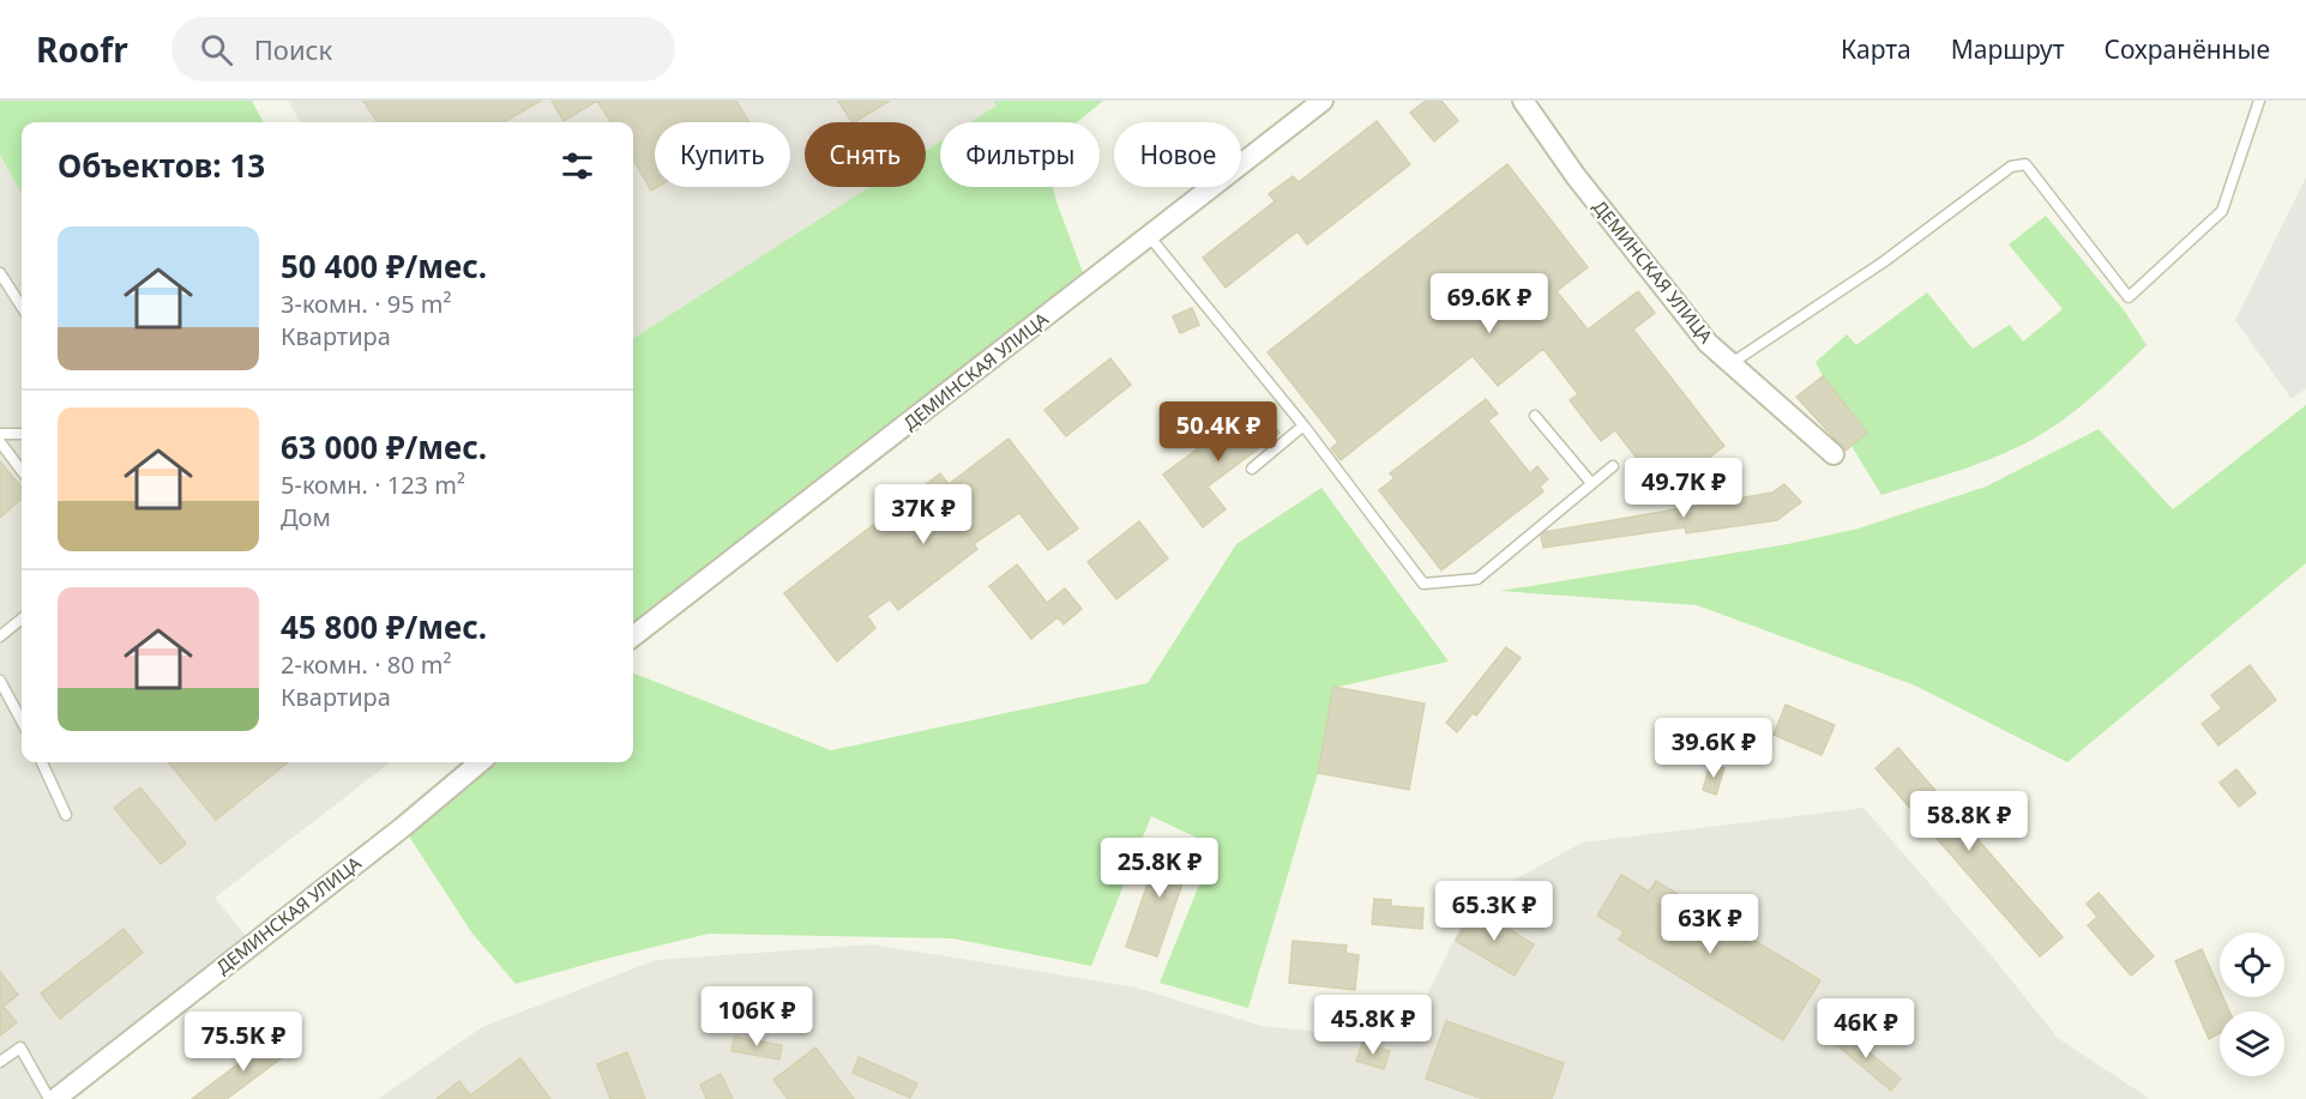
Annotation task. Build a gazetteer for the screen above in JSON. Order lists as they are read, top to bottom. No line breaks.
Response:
{"streets":{"street":["ДЕМИНСКАЯ УЛИЦА"]},"page":{"header":"Roofr","search":"Поиск","nav":["Карта","Маршрут","Сохранённые"],"chip":["Купить","Снять","Фильтры","Новое"],"heading":"Объектов: 13","list":[{"name":"50 400 ₽/мес.","note":"3-комн. · 95 m² · Квартира"},{"name":"63 000 ₽/мес.","note":"5-комн. · 123 m² · Дом"},{"name":"45 800 ₽/мес.","note":"2-комн. · 80 m² · Квартира"}],"price":["69.6K ₽","50.4K ₽","49.7K ₽","37K ₽","39.6K ₽","58.8K ₽","25.8K ₽","65.3K ₽","63K ₽","106K ₽","45.8K ₽","46K ₽","75.5K ₽"]}}
